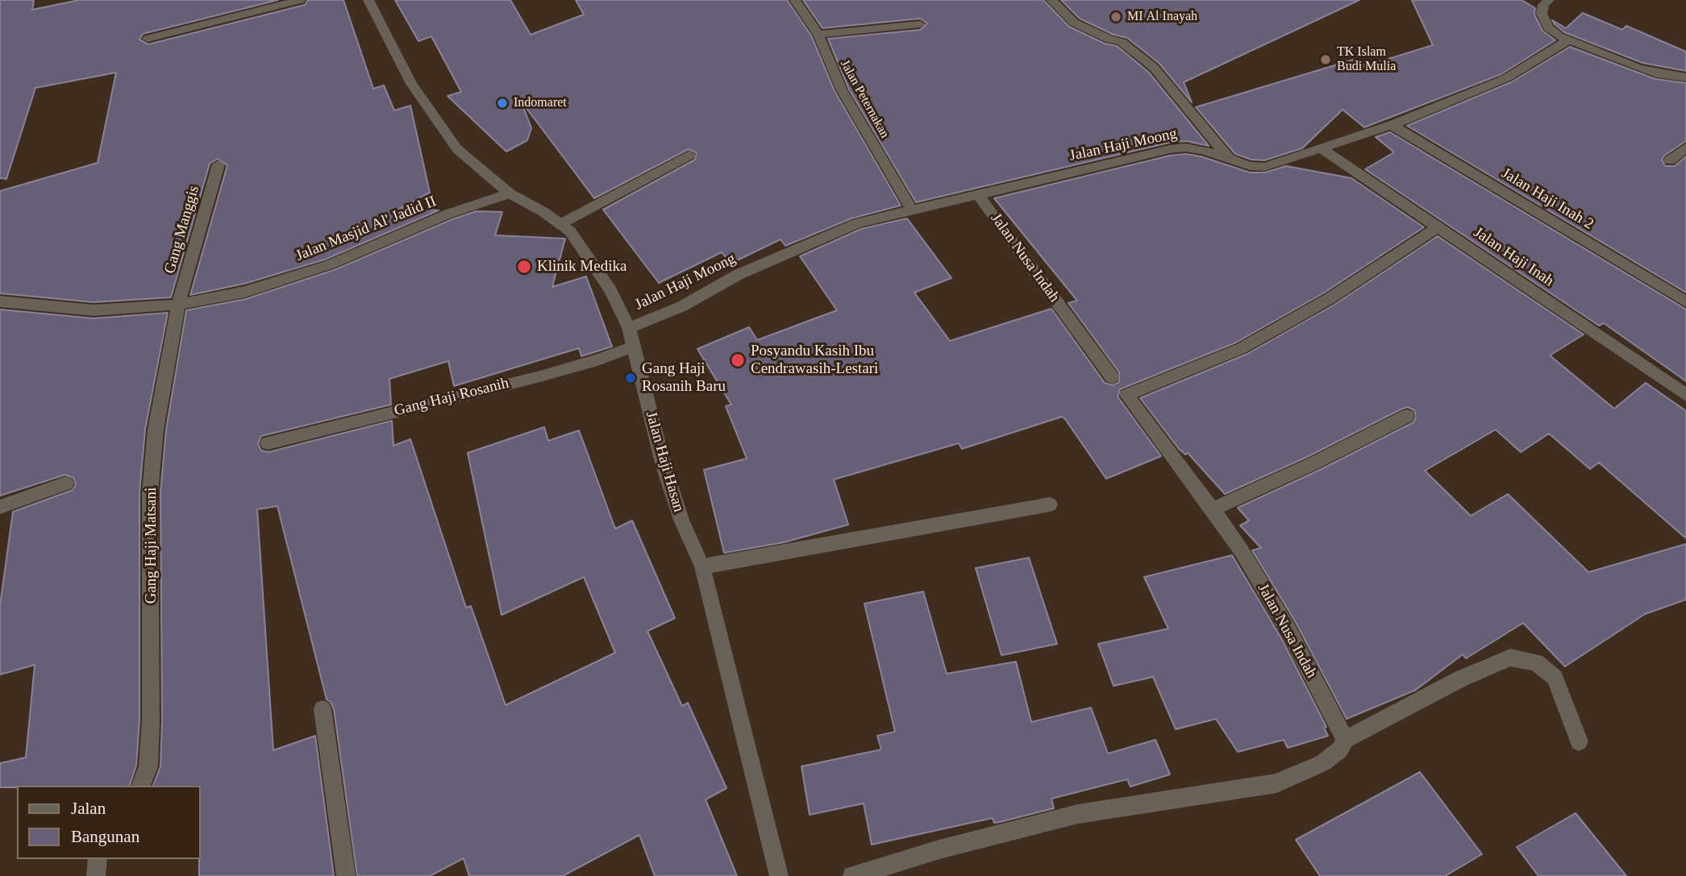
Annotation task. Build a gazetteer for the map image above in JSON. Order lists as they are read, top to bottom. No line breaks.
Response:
{"streets":{"street":["Jalan Peternakan","Jalan Haji Moong","Jalan Haji Inah 2","Jalan Masjid Al' Jadid II","Gang Manggis","Jalan Haji Inah","Jalan Nusa Indah","Gang Haji Rosanih","Jalan Haji Hasan","Gang Haji Matsani"]},"crossings":[["Jalan Peternakan","Jalan Haji Moong"],["Jalan Haji Moong","Jalan Haji Inah 2"],["Jalan Haji Moong","Jalan Haji Inah"],["Jalan Haji Moong","Jalan Nusa Indah"],["Jalan Haji Moong","Jalan Haji Hasan"],["Jalan Masjid Al' Jadid II","Gang Manggis"],["Jalan Masjid Al' Jadid II","Jalan Haji Hasan"],["Jalan Masjid Al' Jadid II","Gang Haji Matsani"],["Gang Manggis","Gang Haji Matsani"],["Jalan Haji Inah","Jalan Nusa Indah"],["Gang Haji Rosanih","Jalan Haji Hasan"]],"places":["MI Al Inayah","TK Islam Budi Mulia","Indomaret","Klinik Medika","Posyandu Kasih Ibu Cendrawasih-Lestari","Gang Haji Rosanih Baru"],"legend":["Jalan","Bangunan"]}
